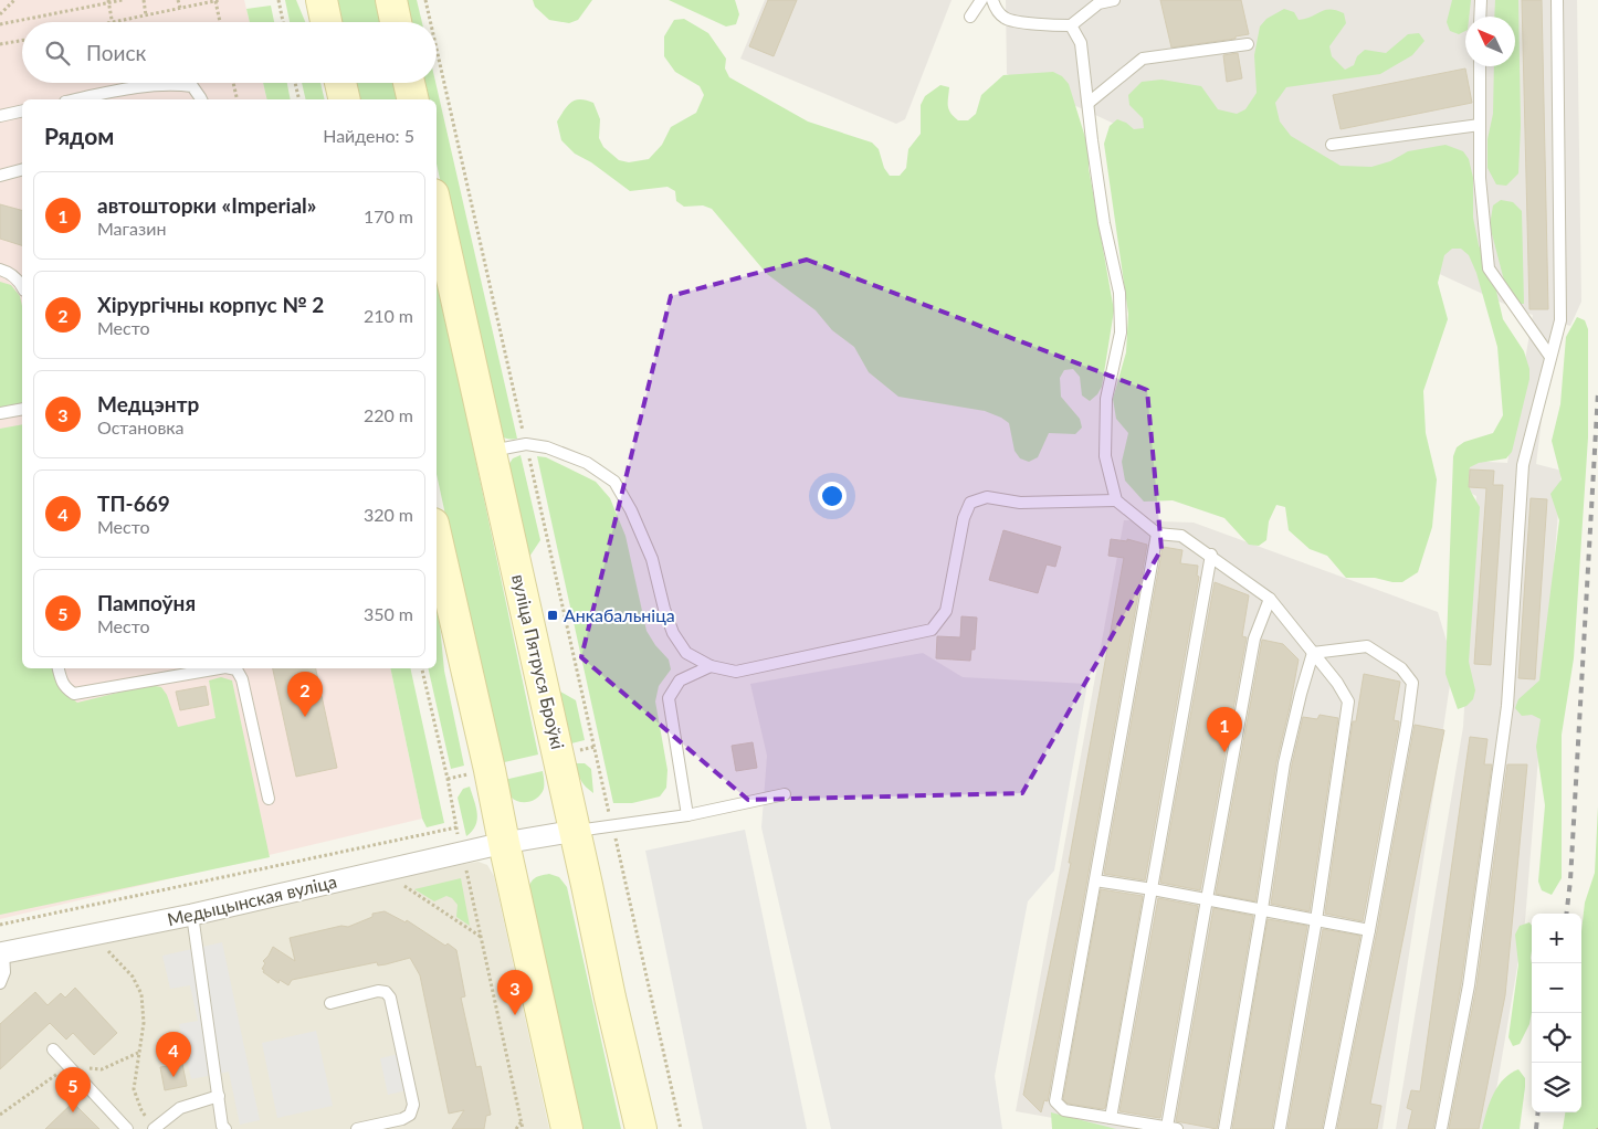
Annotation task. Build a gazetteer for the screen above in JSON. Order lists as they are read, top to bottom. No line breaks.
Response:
{"streets":{"main road":["вуліца Пятруся Броўкі"],"street":["Медыцынская вуліца"]},"crossings":[["вуліца Пятруся Броўкі","Медыцынская вуліца"]],"places":{"transit":["Анкабальніца"]},"north":"top left","page":{"search":"Поиск","heading":["Рядом","Найдено: 5"],"list":[{"mark":"1","name":"автошторки «Imperial»","note":"Магазин","value":"170 m"},{"mark":"2","name":"Хірургічны корпус № 2","note":"Место","value":"210 m"},{"mark":"3","name":"Медцэнтр","note":"Остановка","value":"220 m"},{"mark":"4","name":"ТП-669","note":"Место","value":"320 m"},{"mark":"5","name":"Пампоўня","note":"Место","value":"350 m"}],"pins":["2","1","3","4","5"],"map_buttons":["+","−"]}}
